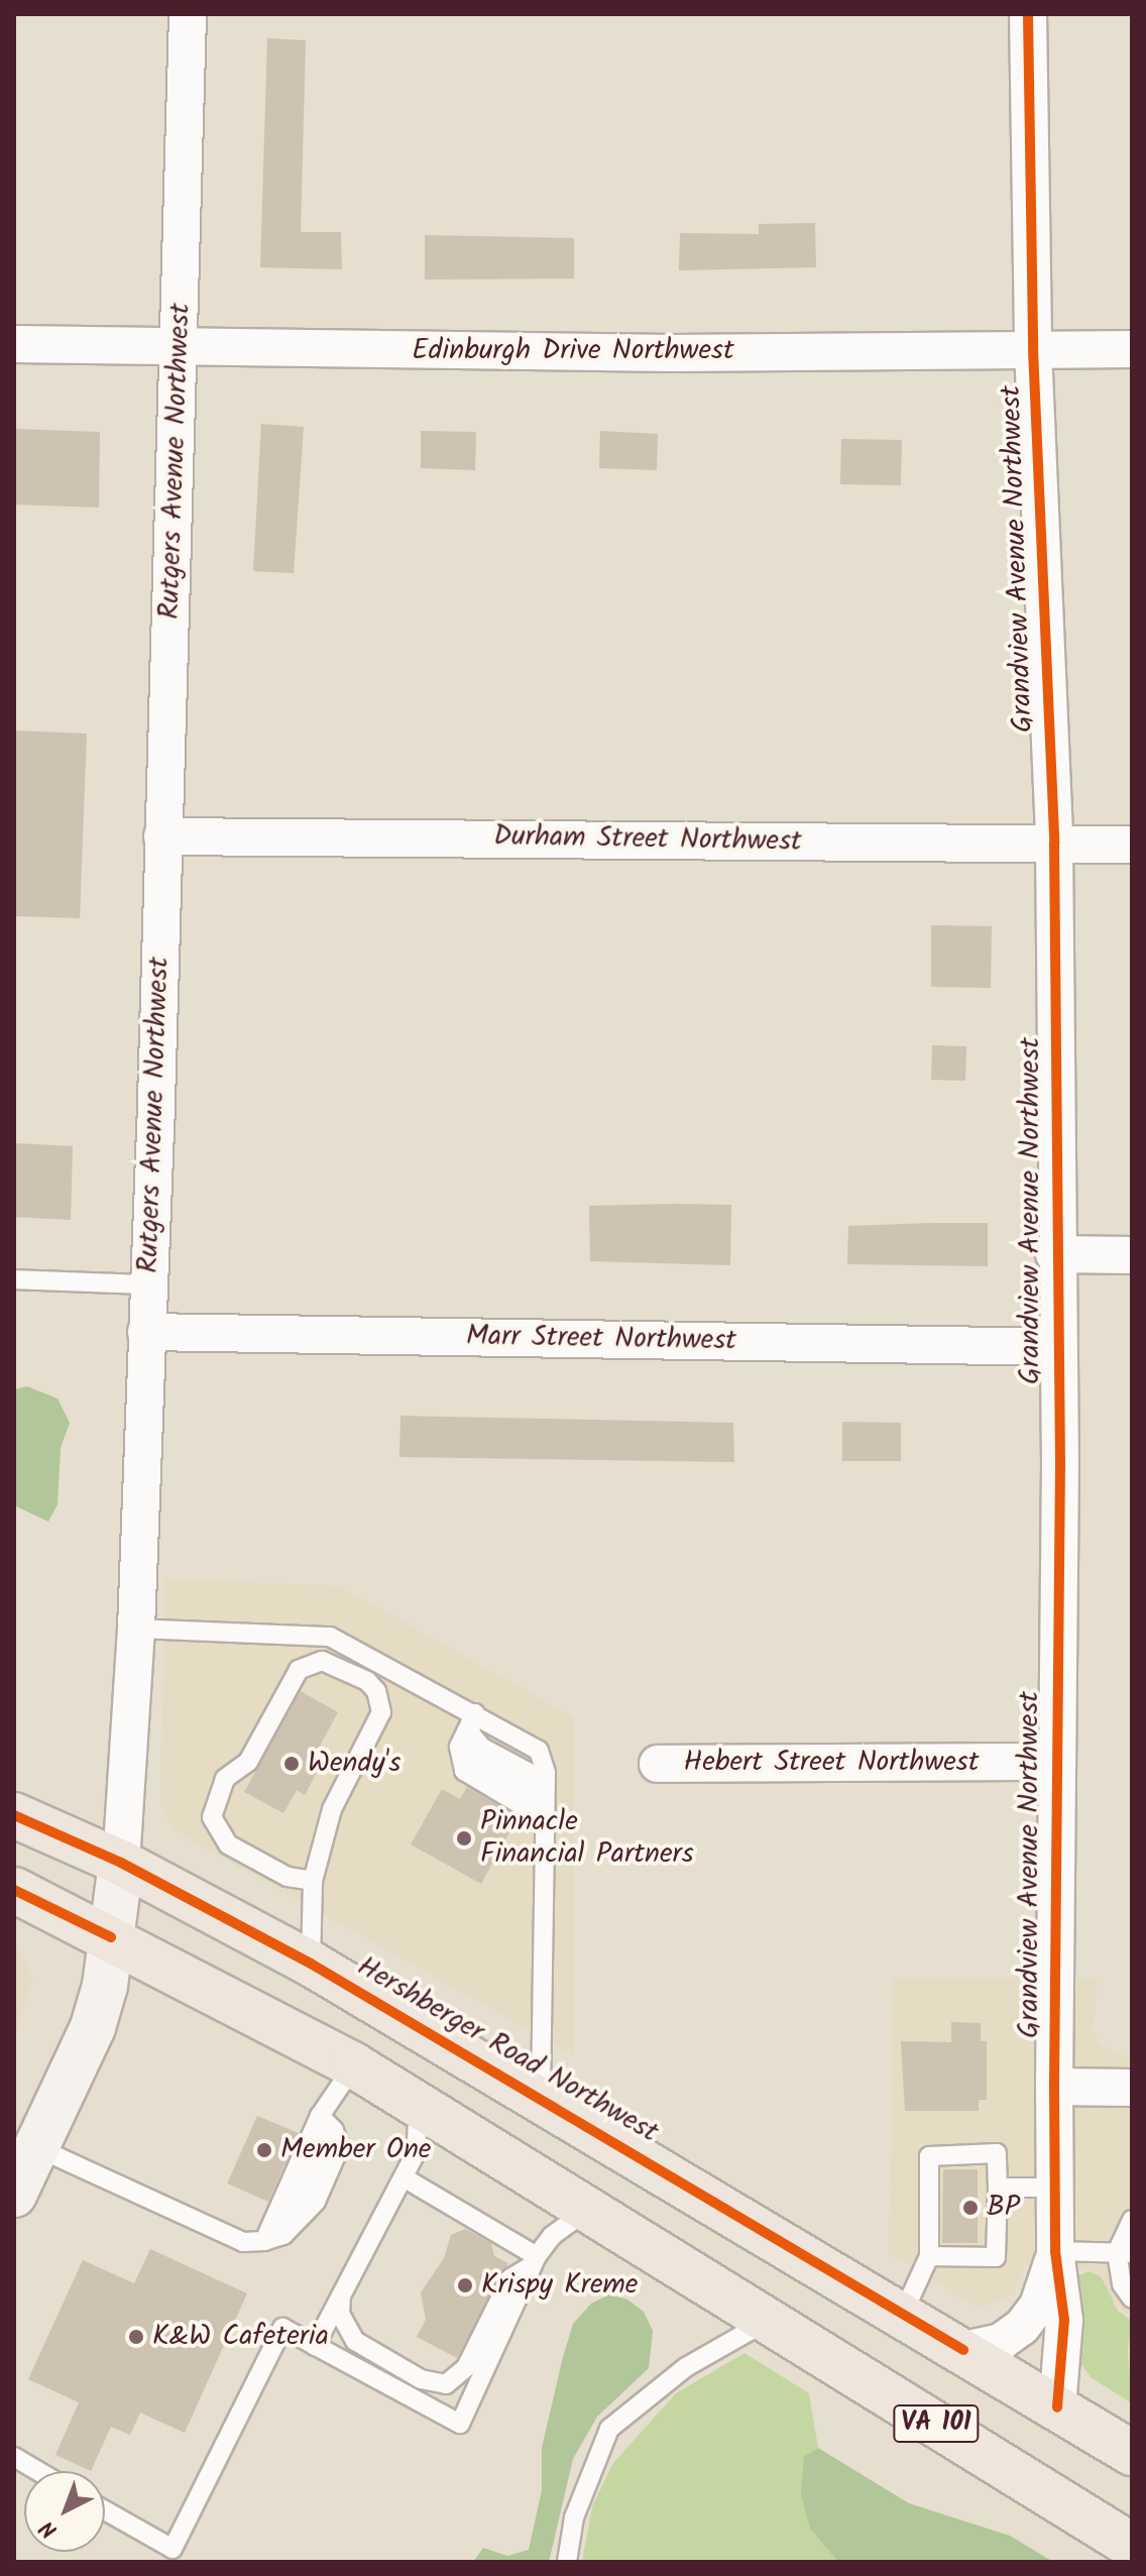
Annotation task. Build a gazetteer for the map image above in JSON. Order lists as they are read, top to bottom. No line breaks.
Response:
{"streets":{"main road":["Hershberger Road Northwest","VA 101"],"street":["Edinburgh Drive Northwest","Rutgers Avenue Northwest","Grandview Avenue Northwest","Durham Street Northwest","Marr Street Northwest","Hebert Street Northwest"]},"crossings":[["Edinburgh Drive Northwest","Rutgers Avenue Northwest"],["Edinburgh Drive Northwest","Grandview Avenue Northwest"],["Rutgers Avenue Northwest","Durham Street Northwest"],["Rutgers Avenue Northwest","Marr Street Northwest"],["Rutgers Avenue Northwest","Hershberger Road Northwest"],["Rutgers Avenue Northwest","VA 101"],["Grandview Avenue Northwest","Durham Street Northwest"],["Grandview Avenue Northwest","Marr Street Northwest"],["Grandview Avenue Northwest","Hebert Street Northwest"],["Grandview Avenue Northwest","Hershberger Road Northwest"]],"places":["Wendy's","Pinnacle Financial Partners","Member One","BP","Krispy Kreme","K&W Cafeteria"],"north":"bottom left"}
